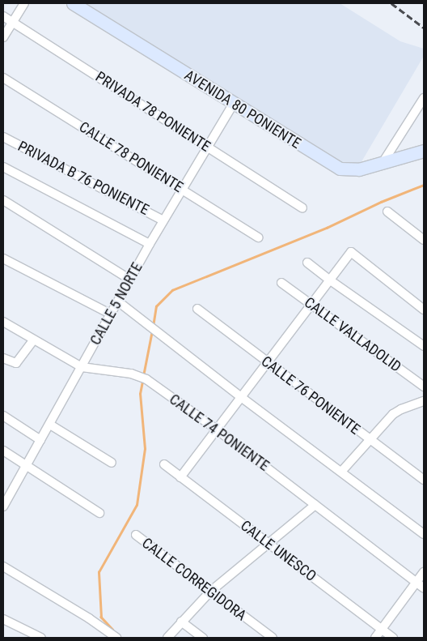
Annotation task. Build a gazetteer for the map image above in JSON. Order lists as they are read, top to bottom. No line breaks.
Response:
{"streets":{"street":["AVENIDA 80 PONIENTE","PRIVADA 78 PONIENTE","CALLE 78 PONIENTE","PRIVADA B 76 PONIENTE","CALLE 5 NORTE","CALLE VALLADOLID","CALLE 76 PONIENTE","CALLE 74 PONIENTE","CALLE UNESCO","CALLE CORREGIDORA"]},"crossings":[["AVENIDA 80 PONIENTE","CALLE 5 NORTE"],["PRIVADA 78 PONIENTE","CALLE 5 NORTE"],["CALLE 78 PONIENTE","CALLE 5 NORTE"],["PRIVADA B 76 PONIENTE","CALLE 5 NORTE"],["CALLE 5 NORTE","CALLE 74 PONIENTE"]]}
